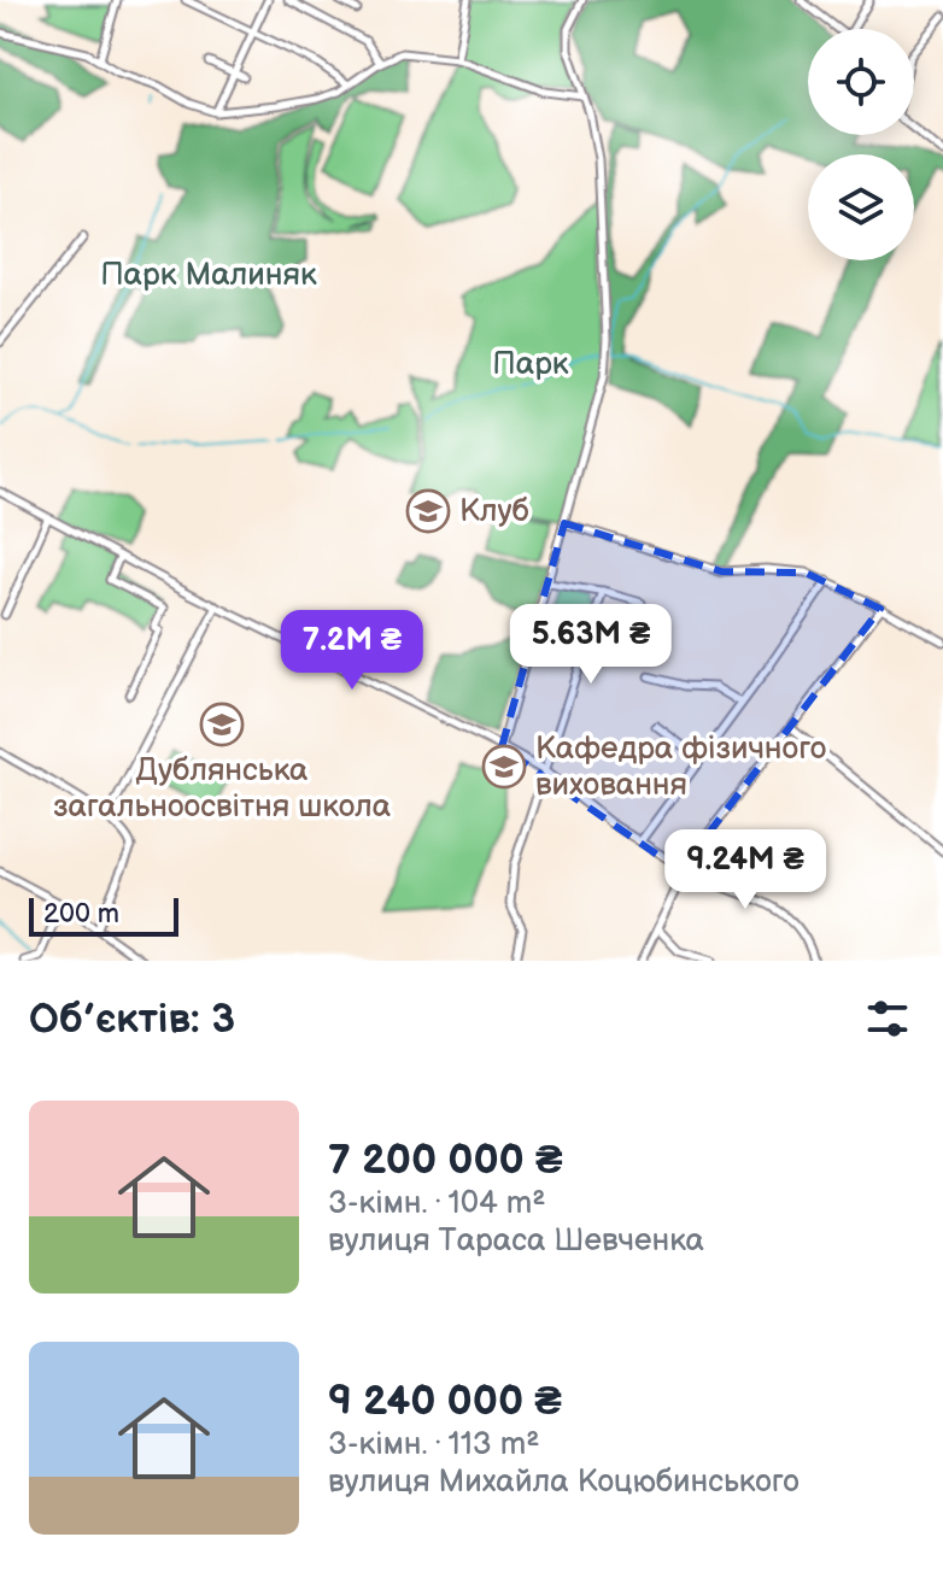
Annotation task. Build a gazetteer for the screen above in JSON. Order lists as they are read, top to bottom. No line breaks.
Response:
{"parks":["Парк Малиняк","Парк"],"places":{"school or university":["Клуб","Дублянська загальноосвітня школа","Кафедра фізичного виховання"]},"scale_bar":"200 m","page":{"price":["5.63M ₴","7.2M ₴","9.24M ₴"],"scale":"200 m","heading":"Об’єктів: 3","list":[{"name":"7 200 000 ₴","note":"3-кімн. · 104 m² · вулиця Тараса Шевченка"},{"name":"9 240 000 ₴","note":"3-кімн. · 113 m² · вулиця Михайла Коцюбинського"}]}}
